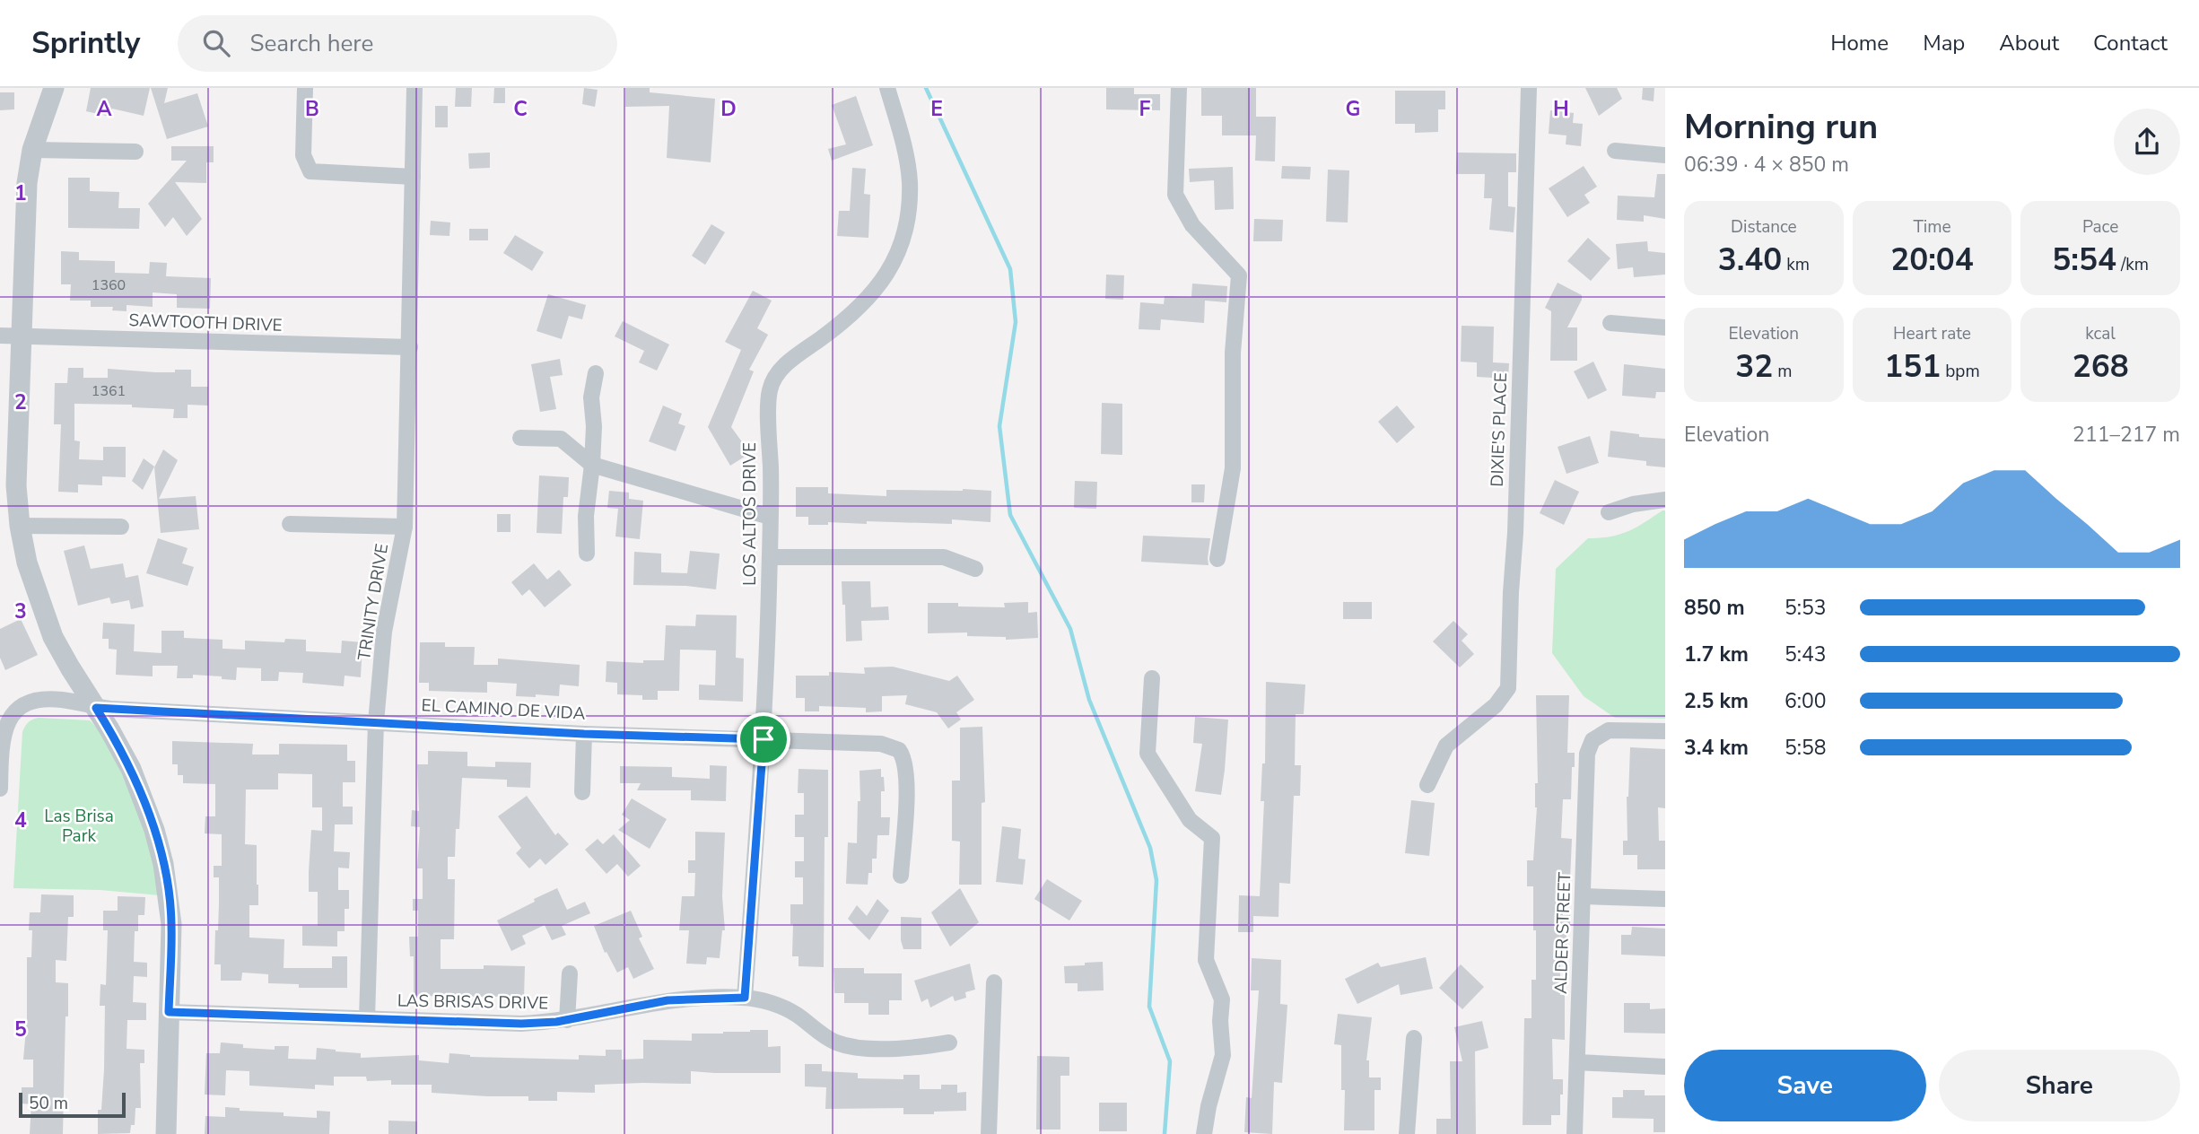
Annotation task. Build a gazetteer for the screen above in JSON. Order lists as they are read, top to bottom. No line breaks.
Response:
{"streets":{"street":["SAWTOOTH DRIVE","DIXIE'S PLACE","LOS ALTOS DRIVE","TRINITY DRIVE","EL CAMINO DE VIDA","ALDER STREET","LAS BRISAS DRIVE"]},"crossings":[["SAWTOOTH DRIVE","TRINITY DRIVE"],["LOS ALTOS DRIVE","EL CAMINO DE VIDA"],["LOS ALTOS DRIVE","LAS BRISAS DRIVE"],["TRINITY DRIVE","EL CAMINO DE VIDA"],["TRINITY DRIVE","LAS BRISAS DRIVE"]],"parks":["Las Brisa Park"],"house_numbers":["1360","1361"],"scale_bar":"50 m","page":{"header":"Sprintly","search":"Search here","nav":["Home","Map","About","Contact"],"heading":["Morning run","06:39 · 4 × 850 m"],"stats":[["Distance","3.40 km"],["Time","20:04"],["Pace","5:54 /km"],["Elevation","32 m"],["Heart rate","151 bpm"],["kcal","268"]],"chart":["Elevation","211–217 m"],"list":[{"name":"850 m","note":"5:53"},{"name":"1.7 km","note":"5:43"},{"name":"2.5 km","note":"6:00"},{"name":"3.4 km","note":"5:58"}],"buttons":["Save","Share"],"scale":"50 m"},"grid":{"columns":["A","B","C","D","E","F","G","H"],"rows":["1","2","3","4","5"]}}
